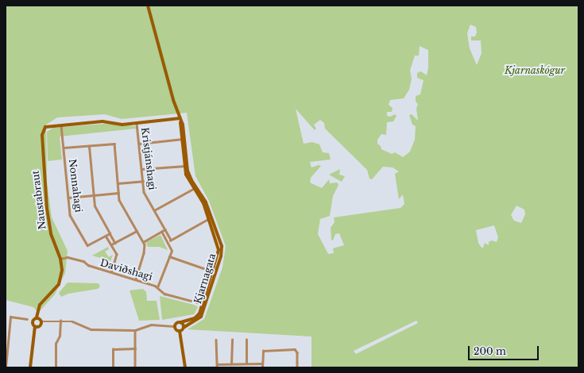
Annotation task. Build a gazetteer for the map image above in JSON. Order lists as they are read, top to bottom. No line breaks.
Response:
{"streets":{"street":["Kristjánshagi","Nonnahagi","Naustabraut","Daviðshagi","Kjarnagata"]},"crossings":[["Nonnahagi","Naustabraut"],["Naustabraut","Daviðshagi"],["Daviðshagi","Kjarnagata"]],"parks":["Kjarnaskógur"],"scale_bar":"200 m"}
